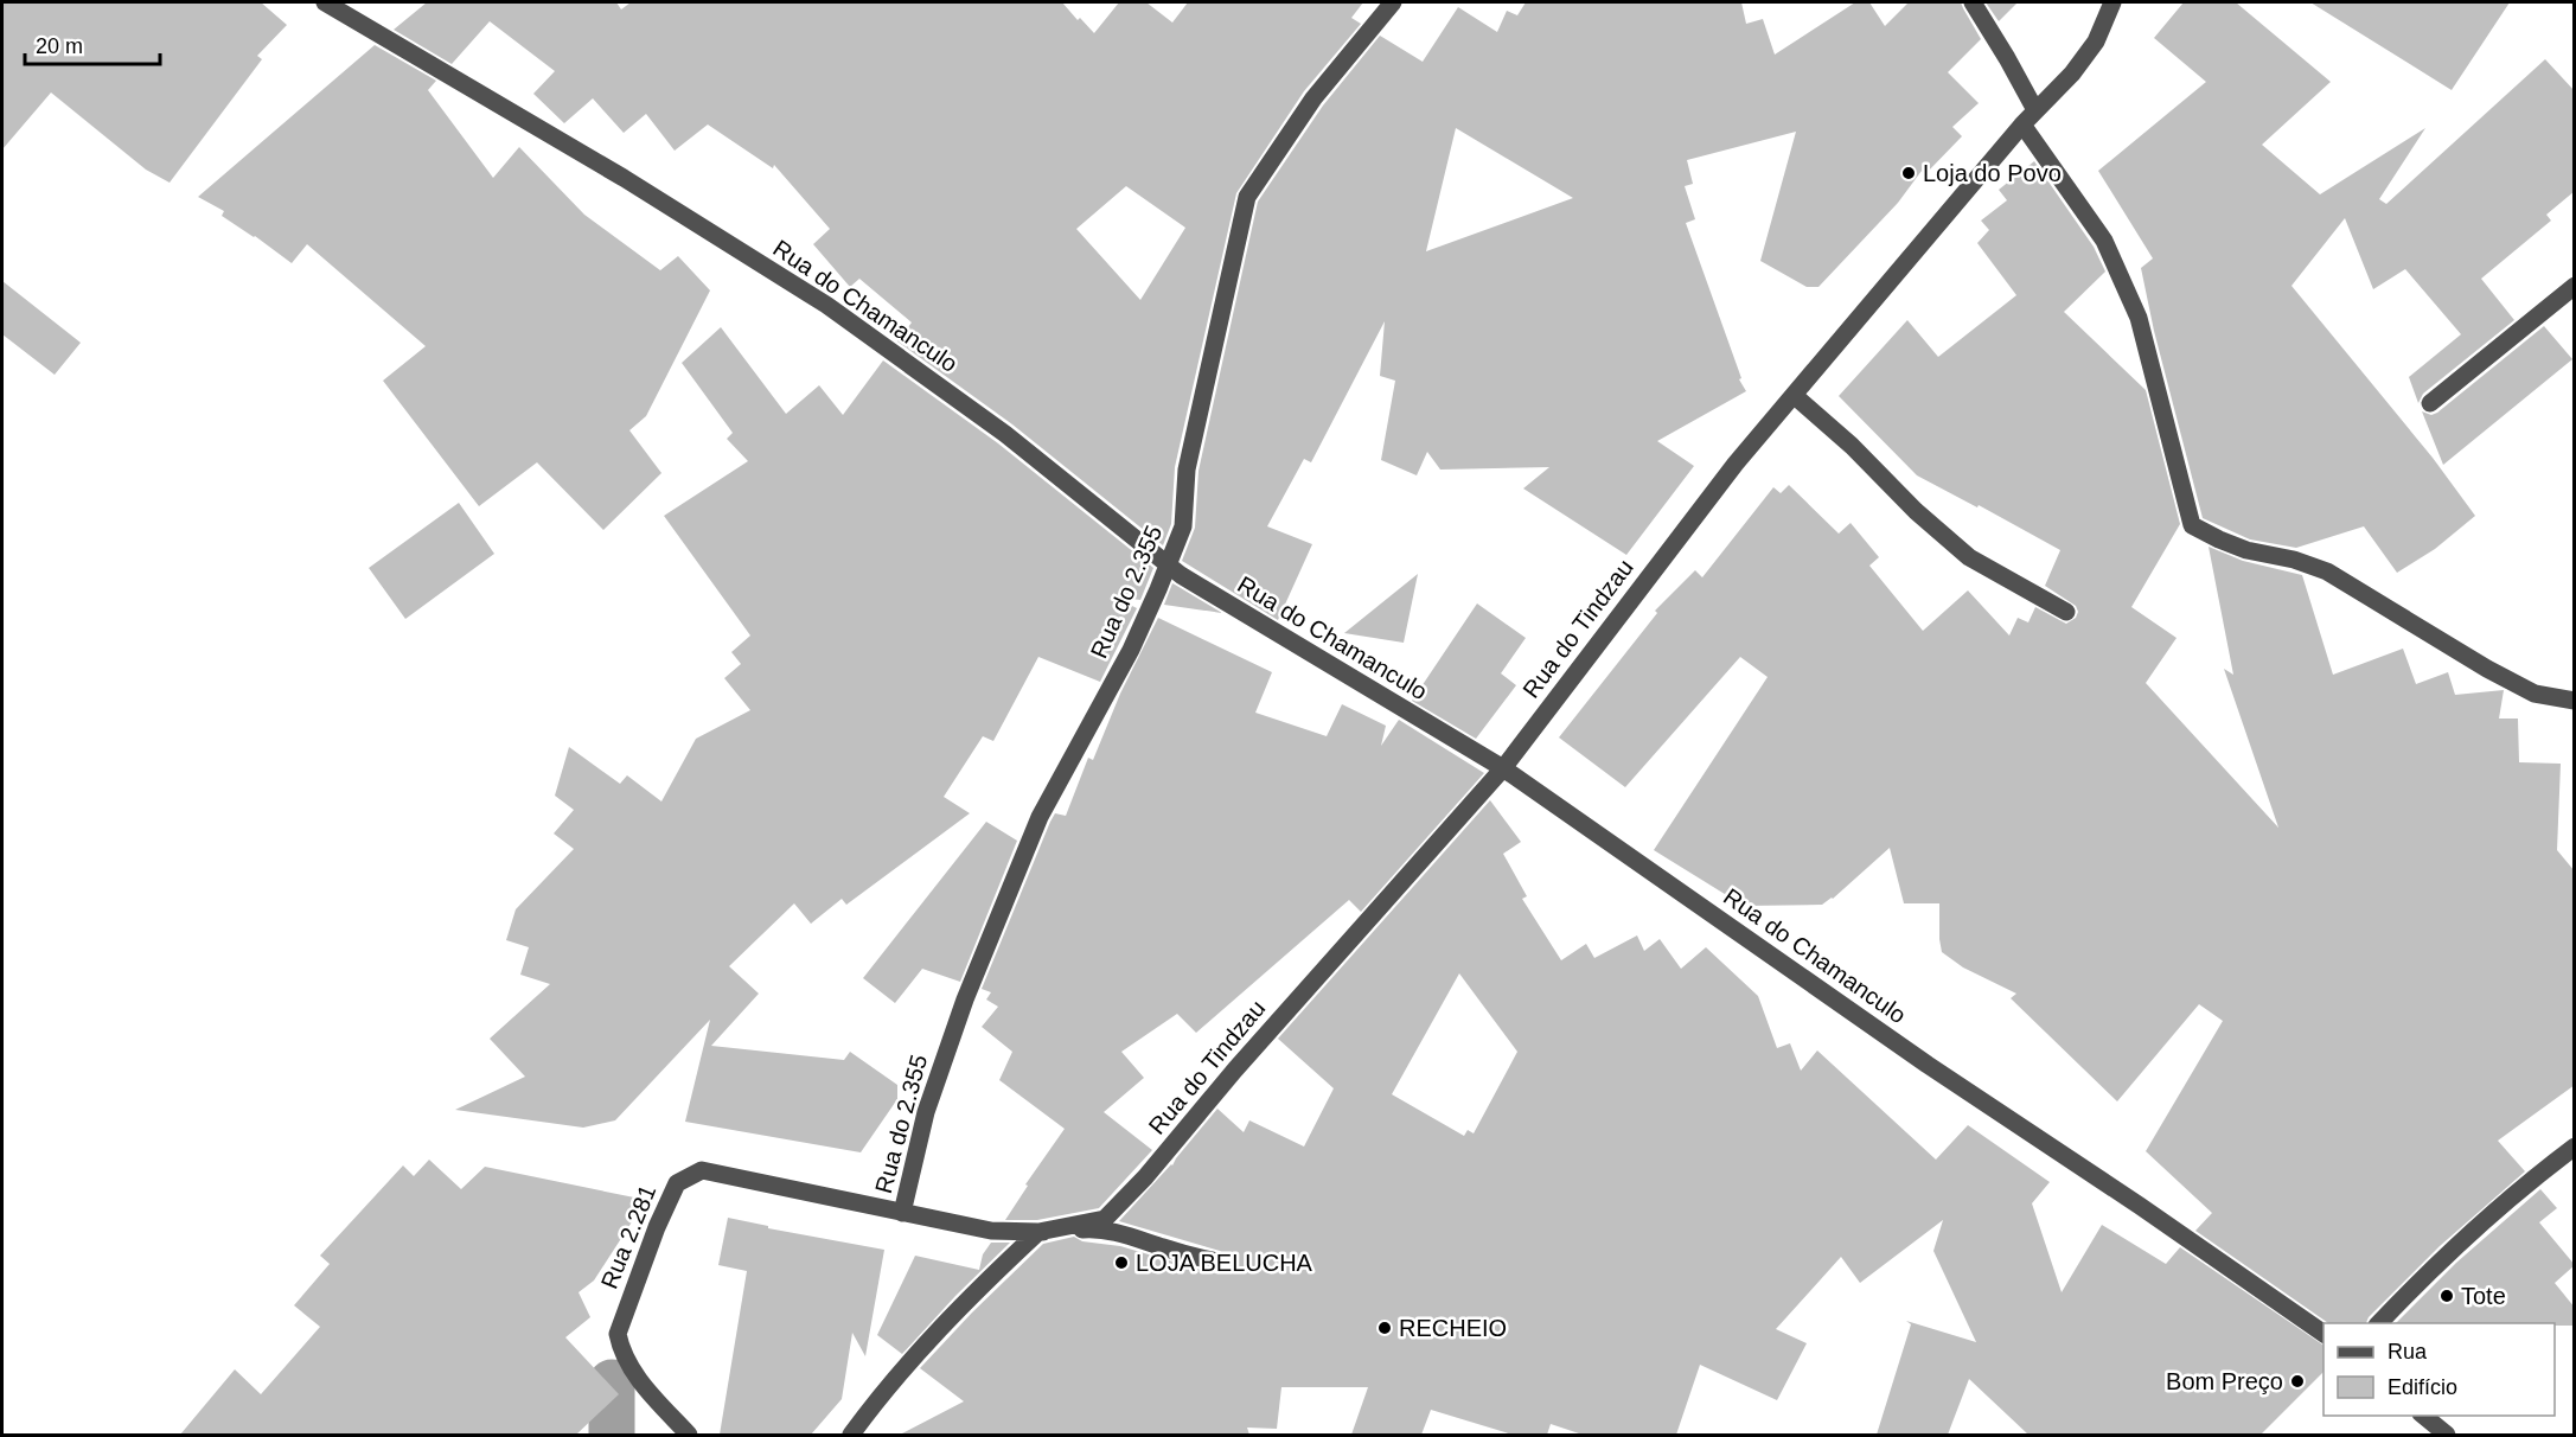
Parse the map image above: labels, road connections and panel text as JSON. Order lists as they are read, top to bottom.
{
  "streets": {
    "street": [
      "Rua do Chamanculo",
      "Rua do 2.355",
      "Rua do Tindzau",
      "Rua 2.281"
    ]
  },
  "crossings": [
    ["Rua do Chamanculo", "Rua do 2.355"],
    ["Rua do Chamanculo", "Rua do Tindzau"],
    ["Rua do 2.355", "Rua 2.281"],
    ["Rua do Tindzau", "Rua 2.281"]
  ],
  "places": [
    "Loja do Povo",
    "LOJA BELUCHA",
    "Tote",
    "RECHEIO",
    "Bom Preço"
  ],
  "legend": ["Rua", "Edifício"],
  "scale_bar": "20 m"
}
